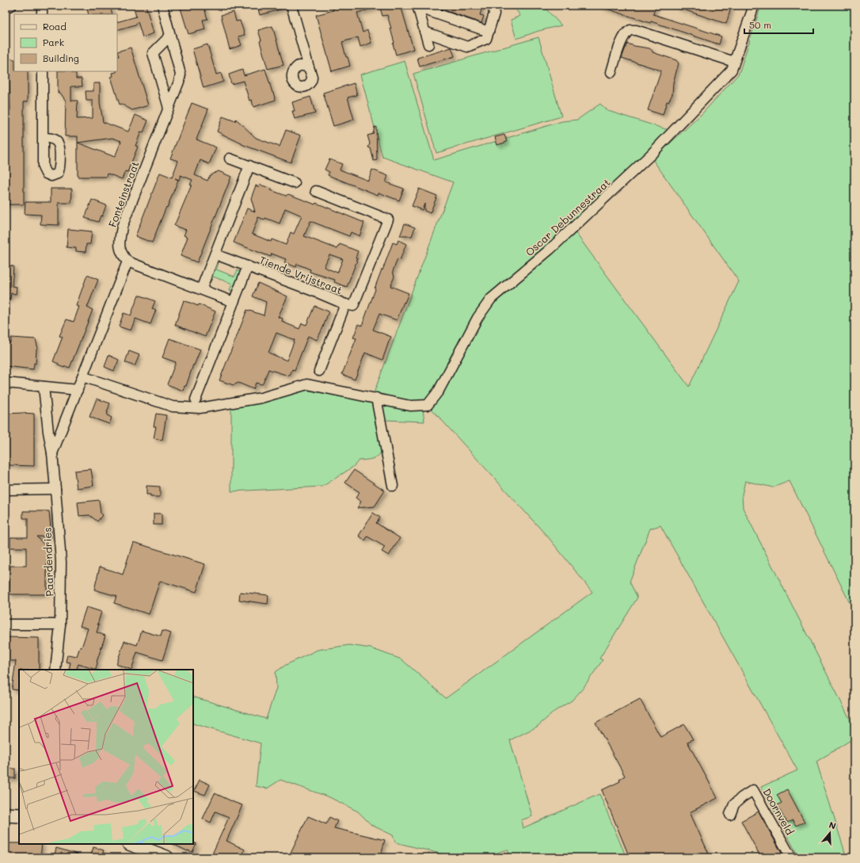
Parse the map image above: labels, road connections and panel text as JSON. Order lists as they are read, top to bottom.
{
  "streets": {
    "street": [
      "Fonteinstraat",
      "Oscar Debunnestraat",
      "Tiende Vrijstraat",
      "Paardendries",
      "Doornveld"
    ]
  },
  "crossings": [
    ["Oscar Debunnestraat", "Paardendries"]
  ],
  "legend": ["Road", "Park", "Building"],
  "scale_bar": "50 m",
  "north": "top"
}
